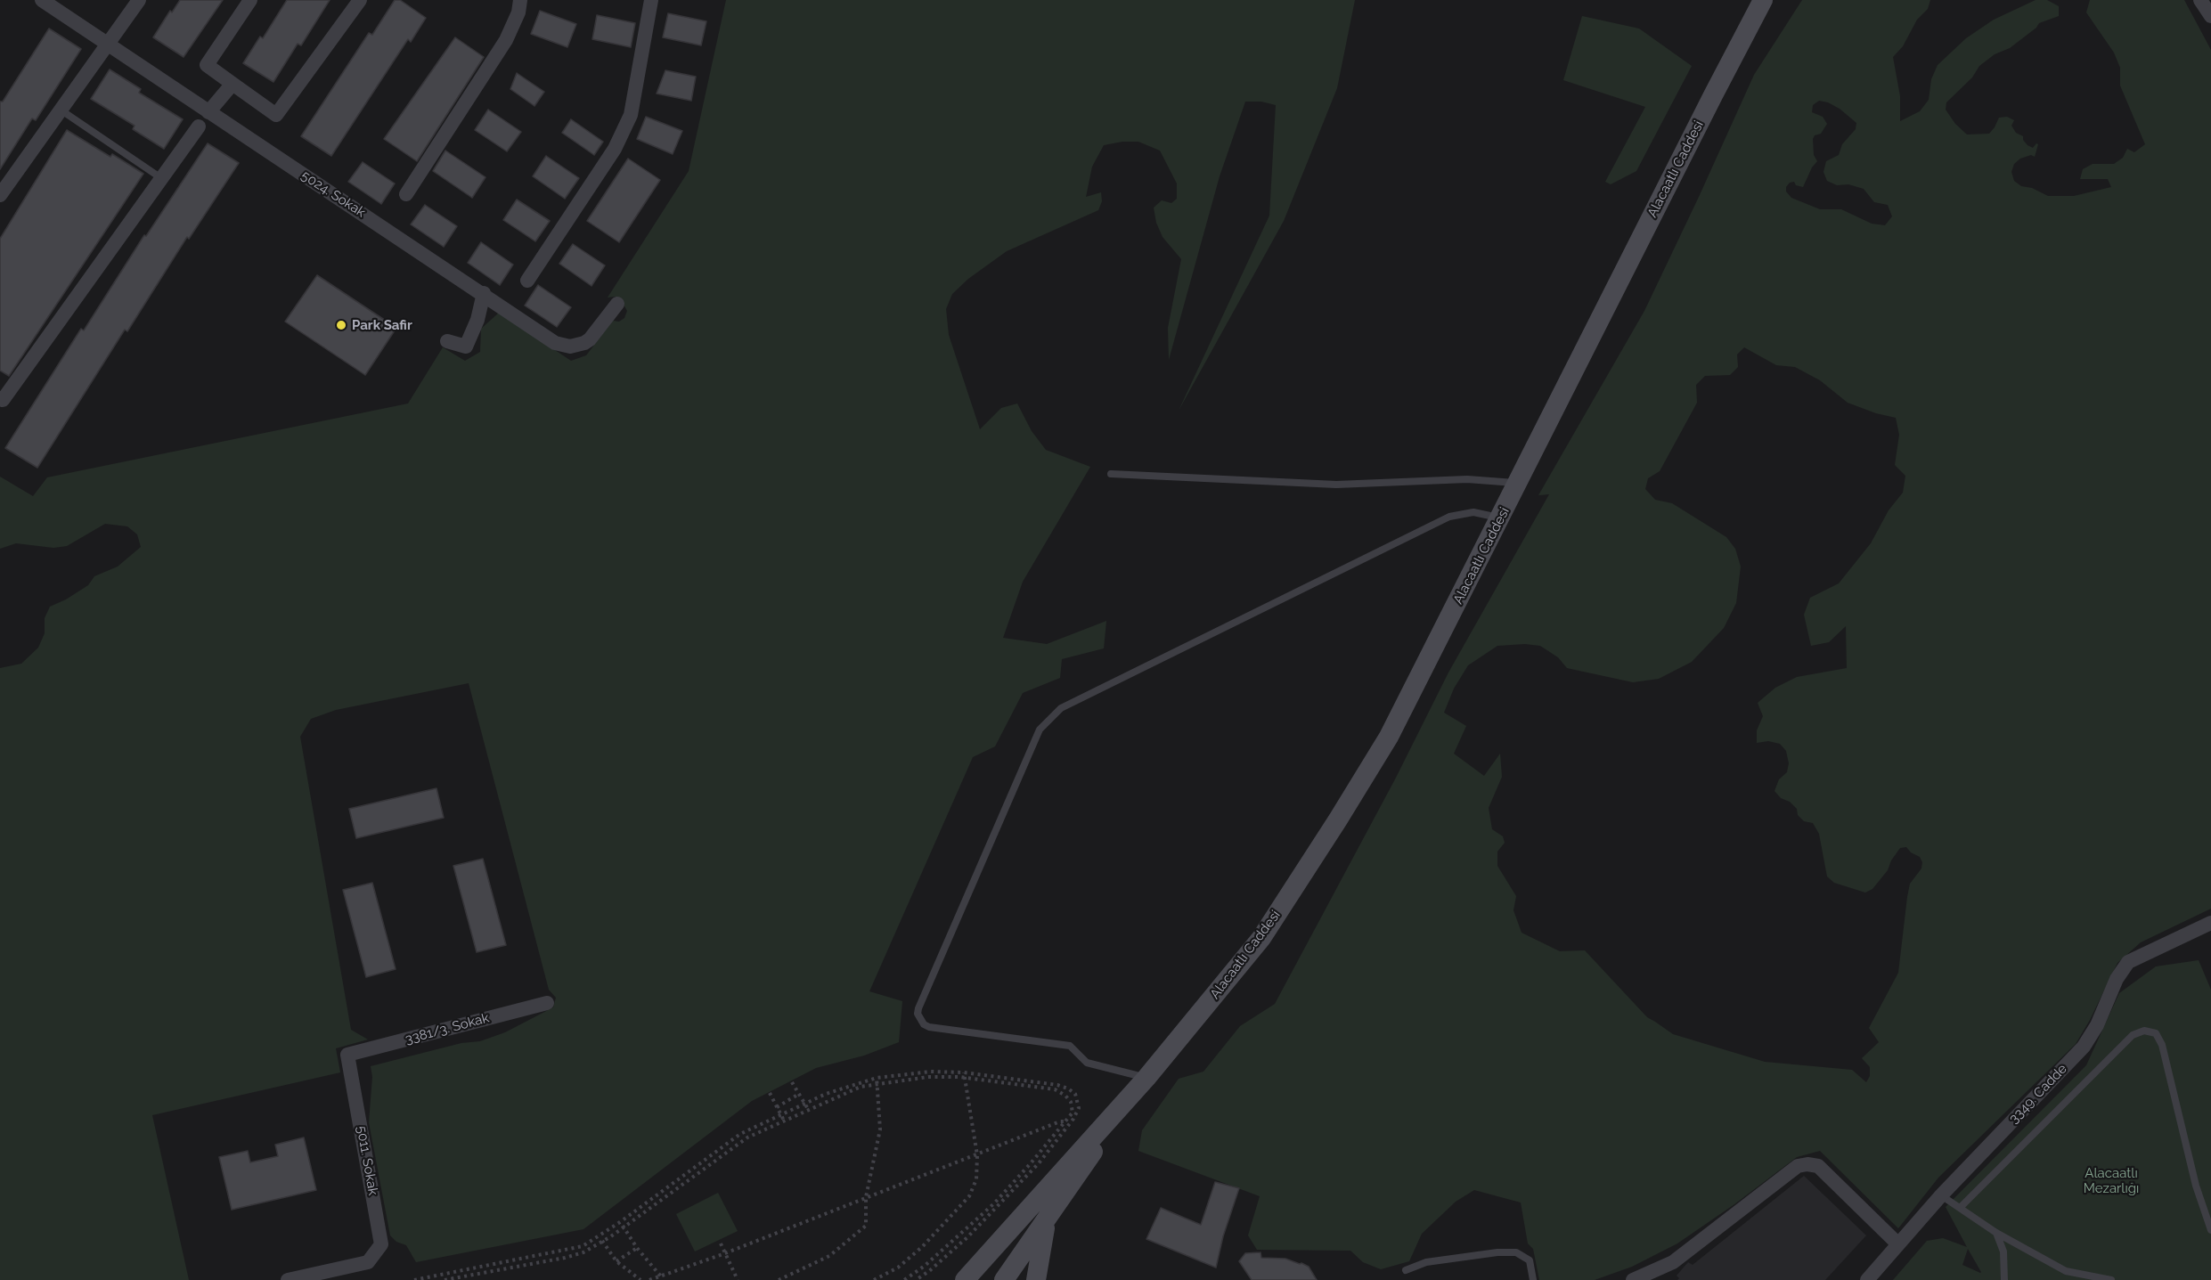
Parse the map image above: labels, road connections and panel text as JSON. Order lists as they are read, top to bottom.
{
  "streets": {
    "main road": ["Alacaatlı Caddesi"],
    "street": [
      "5024. Sokak",
      "3381/3. Sokak",
      "3349. Cadde",
      "5011. Sokak"
    ]
  },
  "crossings": [
    ["3381/3. Sokak", "5011. Sokak"]
  ],
  "parks": ["Alacaatlı Mezarlığı"],
  "places": ["Park Safir"]
}
